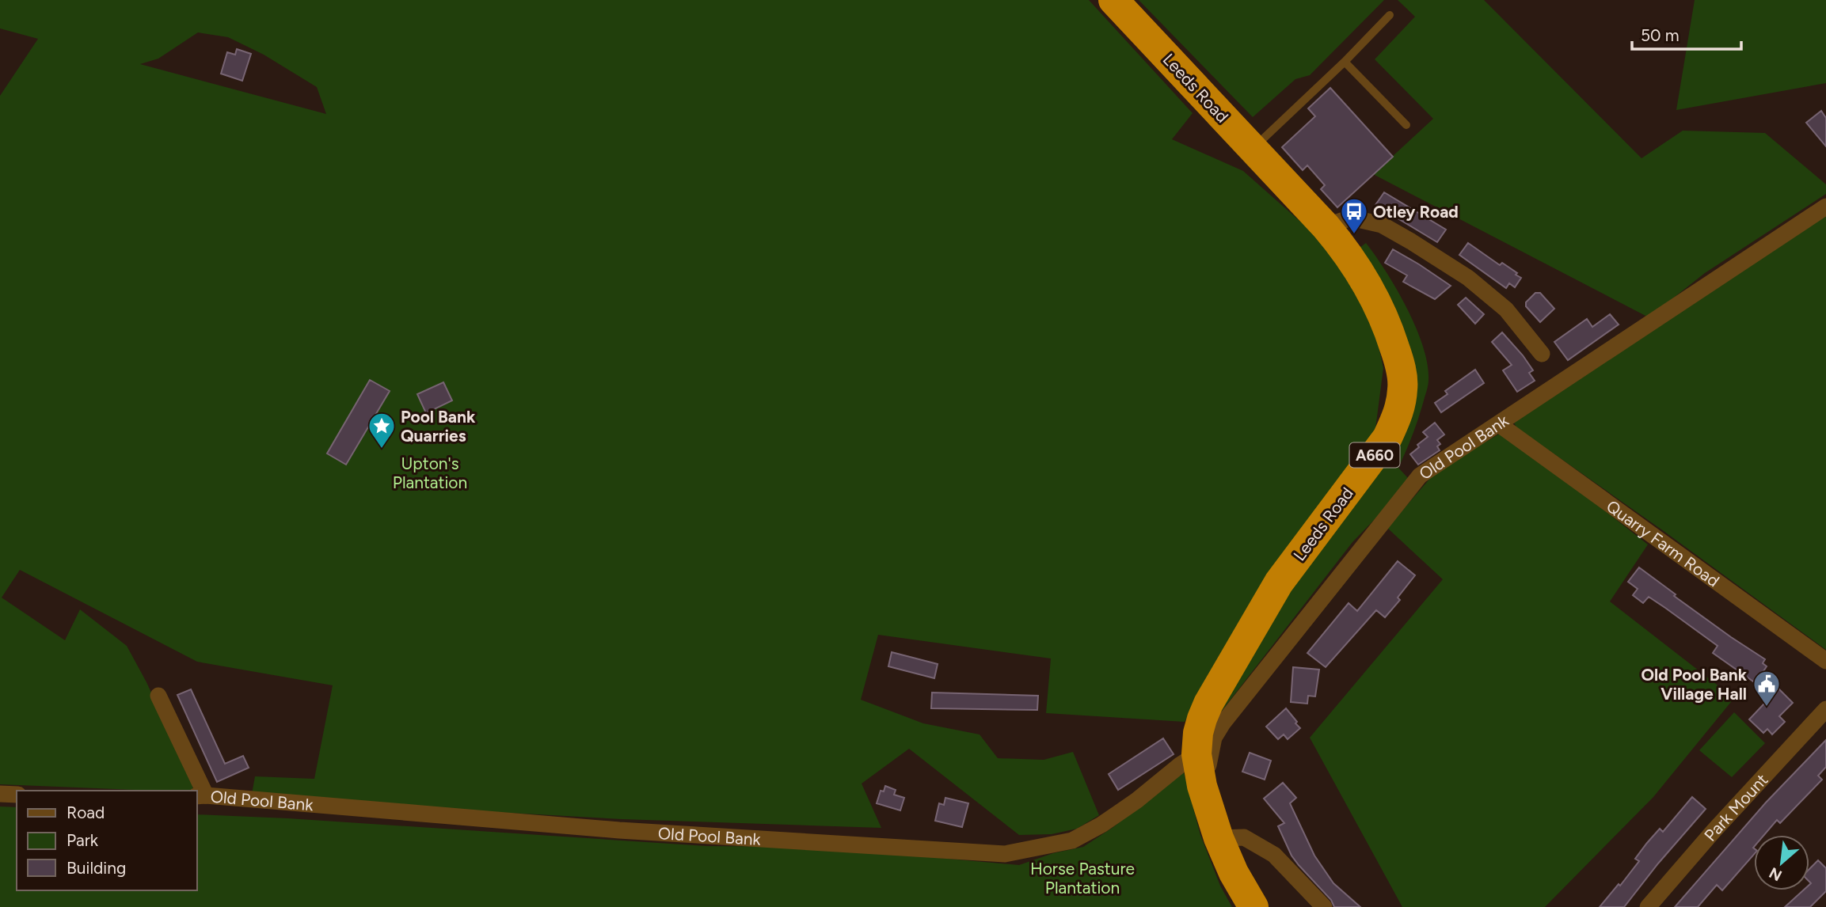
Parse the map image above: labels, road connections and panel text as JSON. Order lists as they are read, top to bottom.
{
  "streets": {
    "highway": ["Leeds Road", "A660"],
    "street": ["Old Pool Bank", "Quarry Farm Road", "Park Mount"]
  },
  "crossings": [
    ["Leeds Road", "Old Pool Bank"],
    ["Old Pool Bank", "Quarry Farm Road"]
  ],
  "parks": ["Upton's Plantation", "Horse Pasture Plantation"],
  "places": {
    "bus stop": ["Otley Road"],
    "place": ["Pool Bank Quarries"],
    "public building": ["Old Pool Bank Village Hall"]
  },
  "legend": ["Road", "Park", "Building"],
  "scale_bar": "50 m",
  "north": "bottom left"
}
